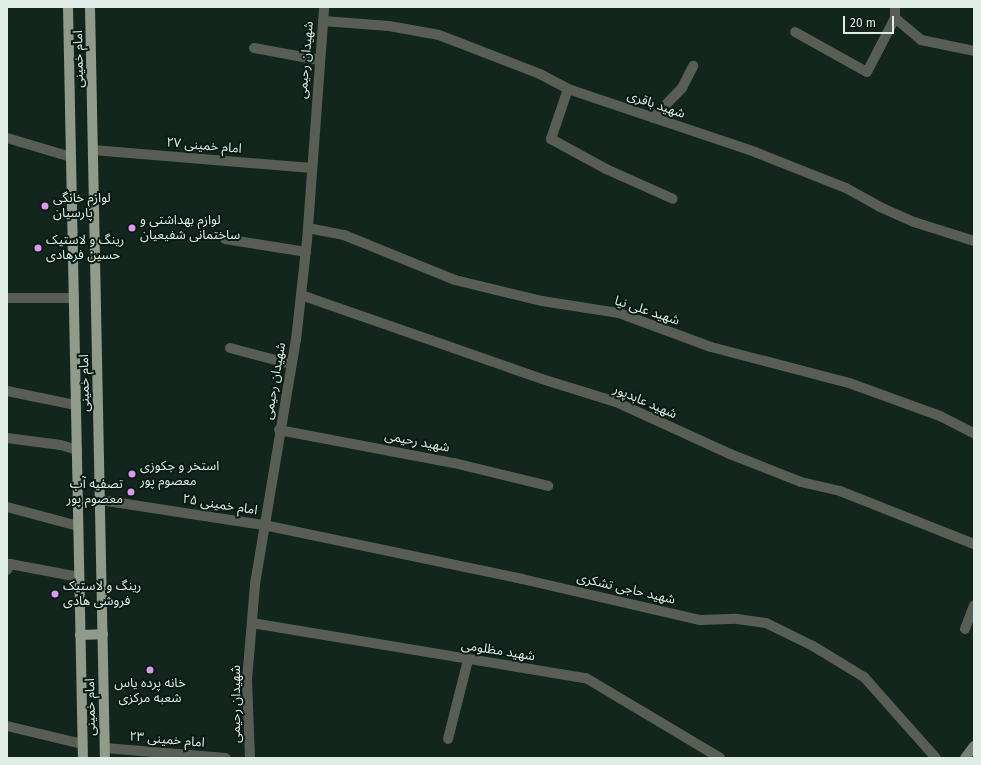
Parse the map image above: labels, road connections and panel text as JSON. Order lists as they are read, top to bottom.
{
  "streets": {
    "main road": ["امام خمینی"],
    "street": [
      "شهیدان رحیمی",
      "شهید باقری",
      "امام خمینی ۲۷",
      "شهید علی نیا",
      "شهید عابدپور",
      "شهید رحیمی",
      "امام خمینی ۲۵",
      "شهید حاجی تشکری",
      "شهید مظلومی",
      "امام خمینی ۲۳"
    ]
  },
  "crossings": [
    ["امام خمینی", "امام خمینی ۲۷"],
    ["امام خمینی", "امام خمینی ۲۵"],
    ["امام خمینی", "امام خمینی ۲۳"],
    ["شهیدان رحیمی", "شهید باقری"],
    ["شهیدان رحیمی", "امام خمینی ۲۷"],
    ["شهیدان رحیمی", "شهید علی نیا"],
    ["شهیدان رحیمی", "شهید عابدپور"],
    ["شهیدان رحیمی", "شهید رحیمی"],
    ["شهیدان رحیمی", "امام خمینی ۲۵"],
    ["شهیدان رحیمی", "شهید حاجی تشکری"],
    ["شهیدان رحیمی", "شهید مظلومی"],
    ["امام خمینی ۲۵", "شهید حاجی تشکری"]
  ],
  "places": [
    "لوازم خانگی پارسیان",
    "لوازم بهداشتی و ساختمانی شفیعیان",
    "رینگ و لاستیک حسین فرهادی",
    "استخر و جکوزی معصوم پور",
    "تصفیه آب معصوم پور",
    "رینگ و لاستیک فروشی هادی",
    "خانه پرده یاس شعبه مرکزی"
  ],
  "scale_bar": "20 m"
}
